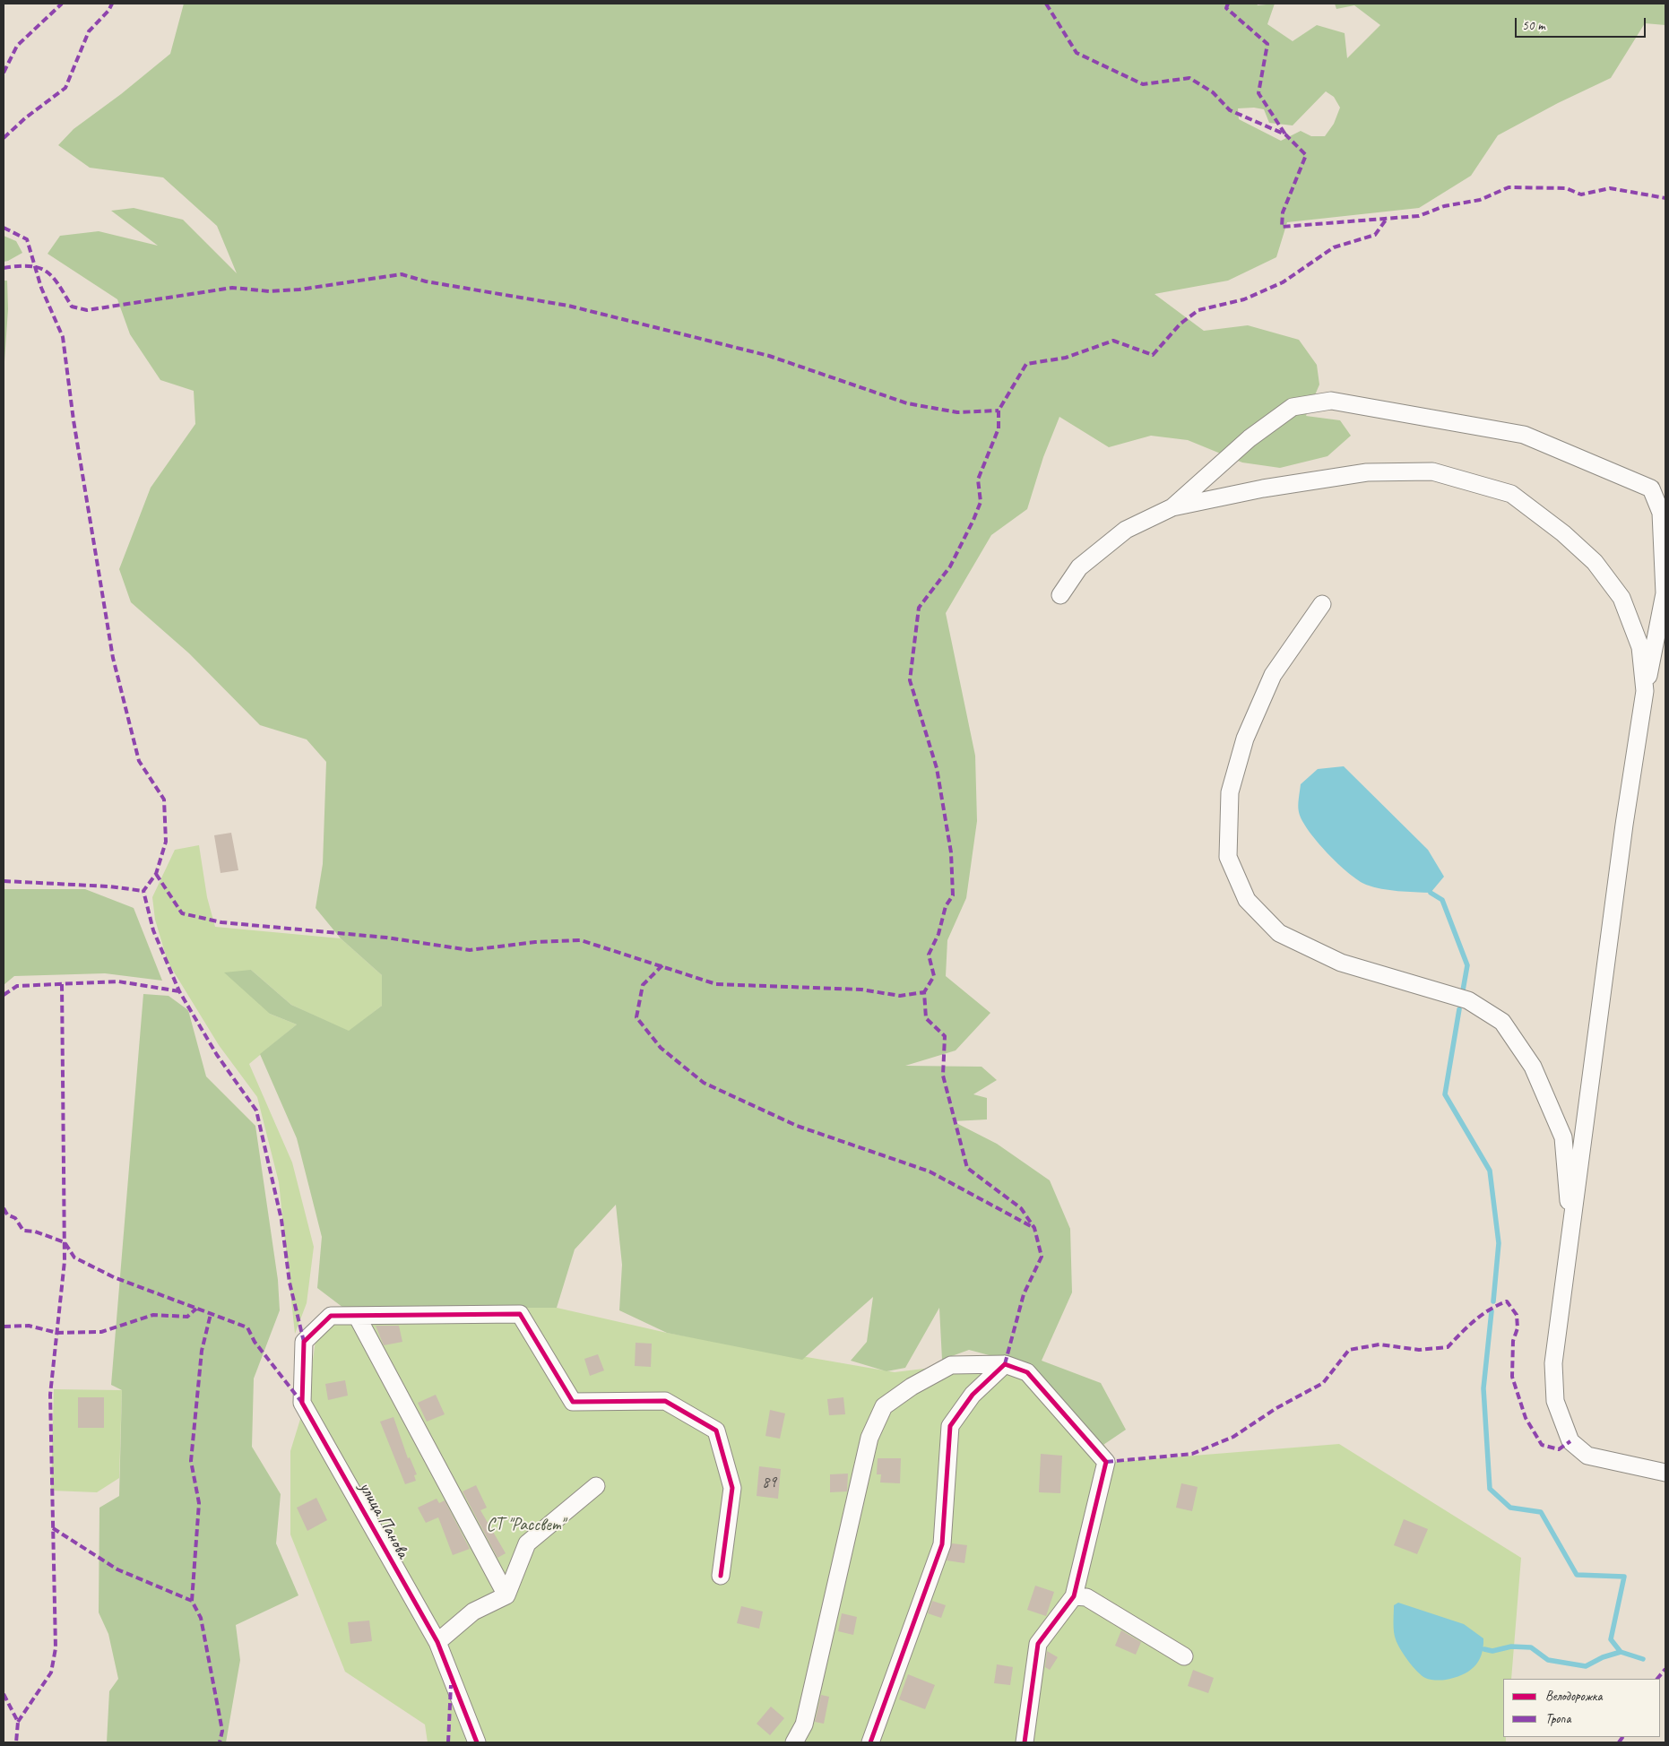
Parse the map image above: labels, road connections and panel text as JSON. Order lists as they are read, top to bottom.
{
  "streets": {
    "street": ["улица Панова"]
  },
  "parks": ["СТ \"Рассвет\""],
  "house_numbers": ["89"],
  "legend": ["Велодорожка", "Тропа"],
  "scale_bar": "50 m"
}
